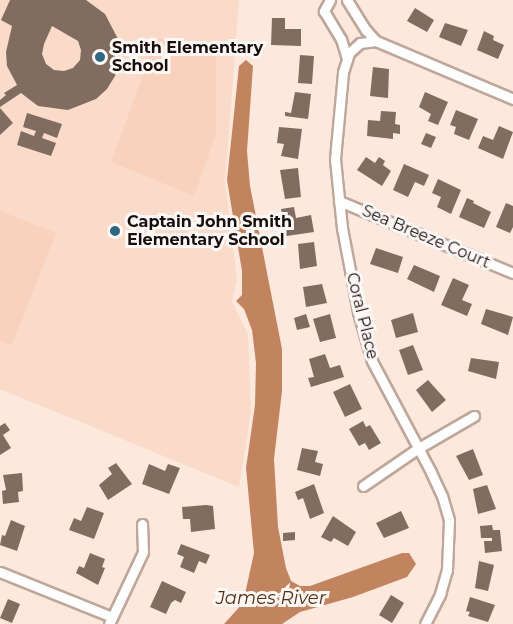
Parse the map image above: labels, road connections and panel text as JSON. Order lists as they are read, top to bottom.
{
  "streets": {
    "street": ["Sea Breeze Court", "Coral Place"]
  },
  "crossings": [
    ["Sea Breeze Court", "Coral Place"]
  ],
  "water": ["James River"],
  "places": ["Smith Elementary School", "Captain John Smith Elementary School"]
}
